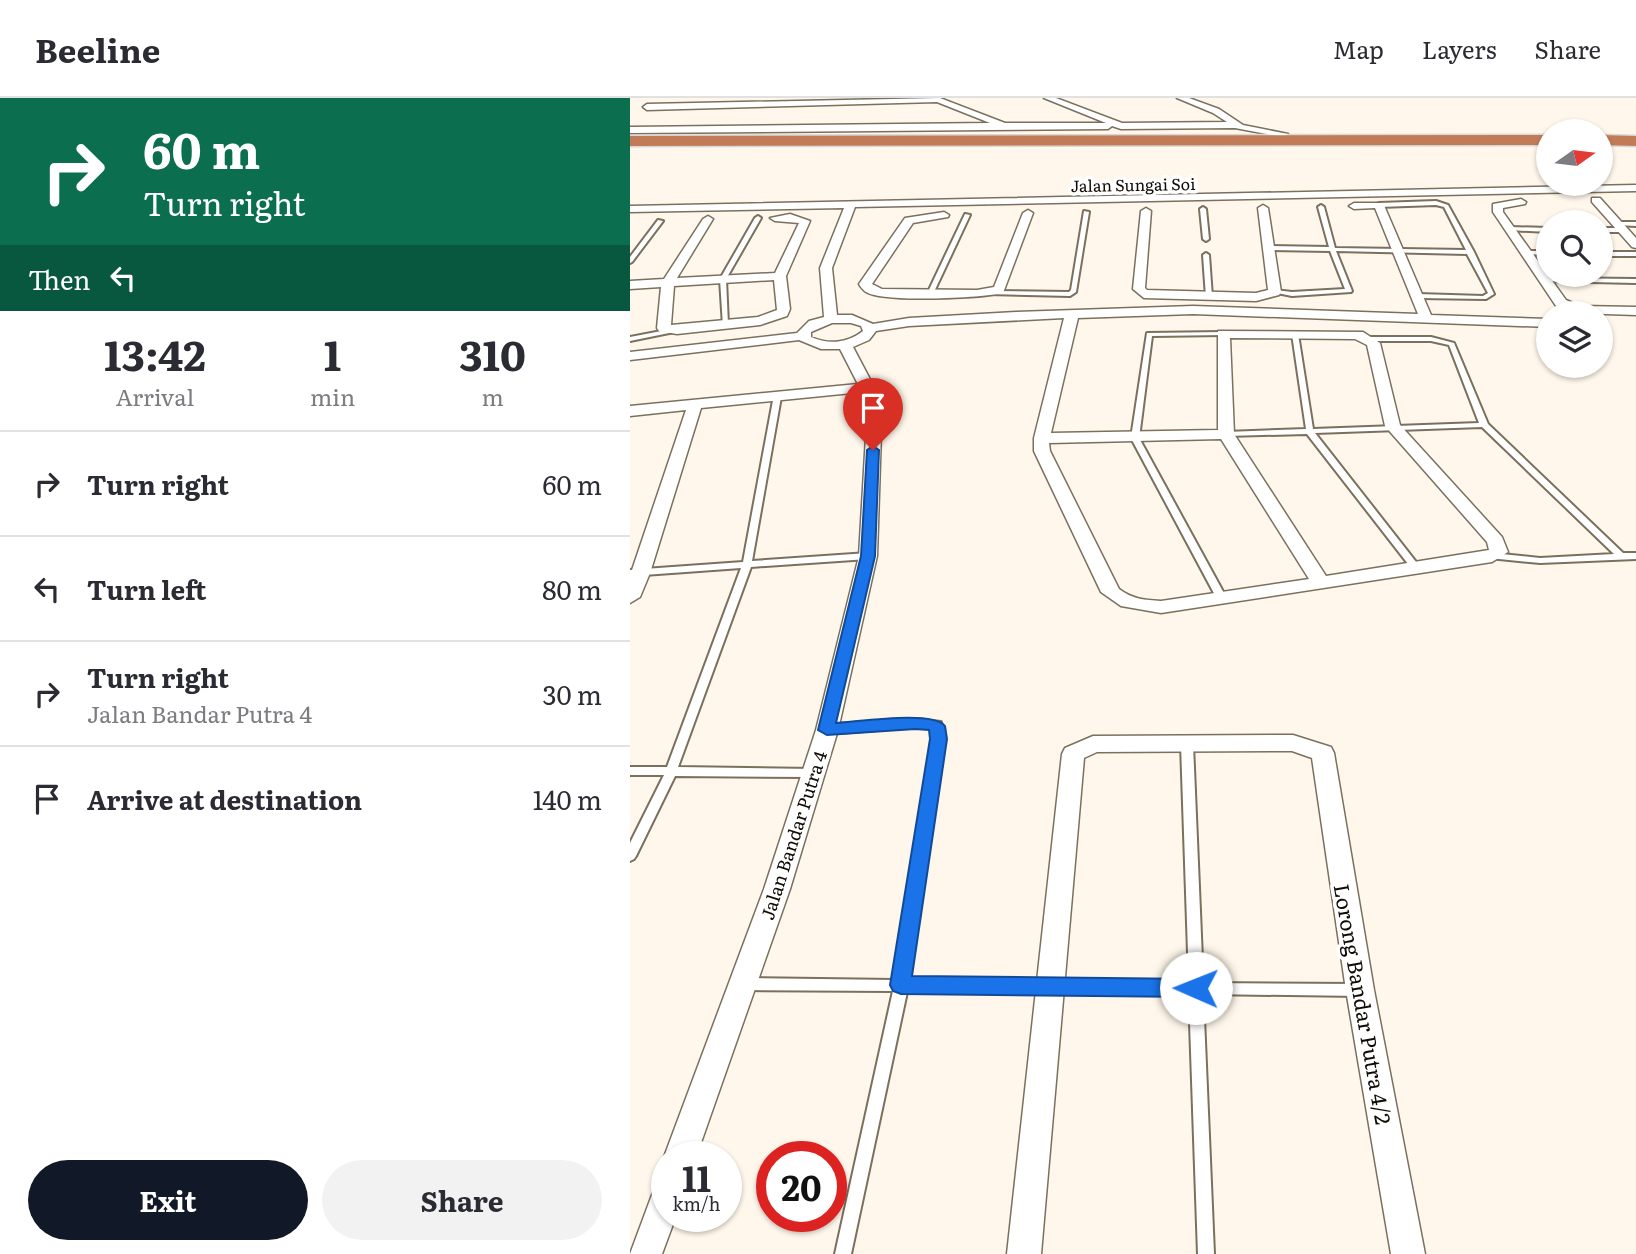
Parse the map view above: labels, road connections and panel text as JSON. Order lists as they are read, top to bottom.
{
  "streets": {
    "street": ["Jalan Sungai Soi", "Jalan Bandar Putra 4", "Lorong Bandar Putra 4/2"]
  },
  "north": "right",
  "page": {
    "header": "Beeline",
    "nav": ["Map", "Layers", "Share"],
    "turn": ["60 m", "Turn right"],
    "then": "Then",
    "eta": [
      "13:42",
      "Arrival",
      "1",
      "min",
      "310",
      "m"
    ],
    "list": [
      {
        "name": "Turn right",
        "value": "60 m"
      },
      {
        "name": "Turn left",
        "value": "80 m"
      },
      {
        "name": "Turn right",
        "note": "Jalan Bandar Putra 4",
        "value": "30 m"
      },
      {
        "name": "Arrive at destination",
        "value": "140 m"
      }
    ],
    "speed": "11 km/h",
    "limit": "20",
    "buttons": ["Exit", "Share"]
  }
}
